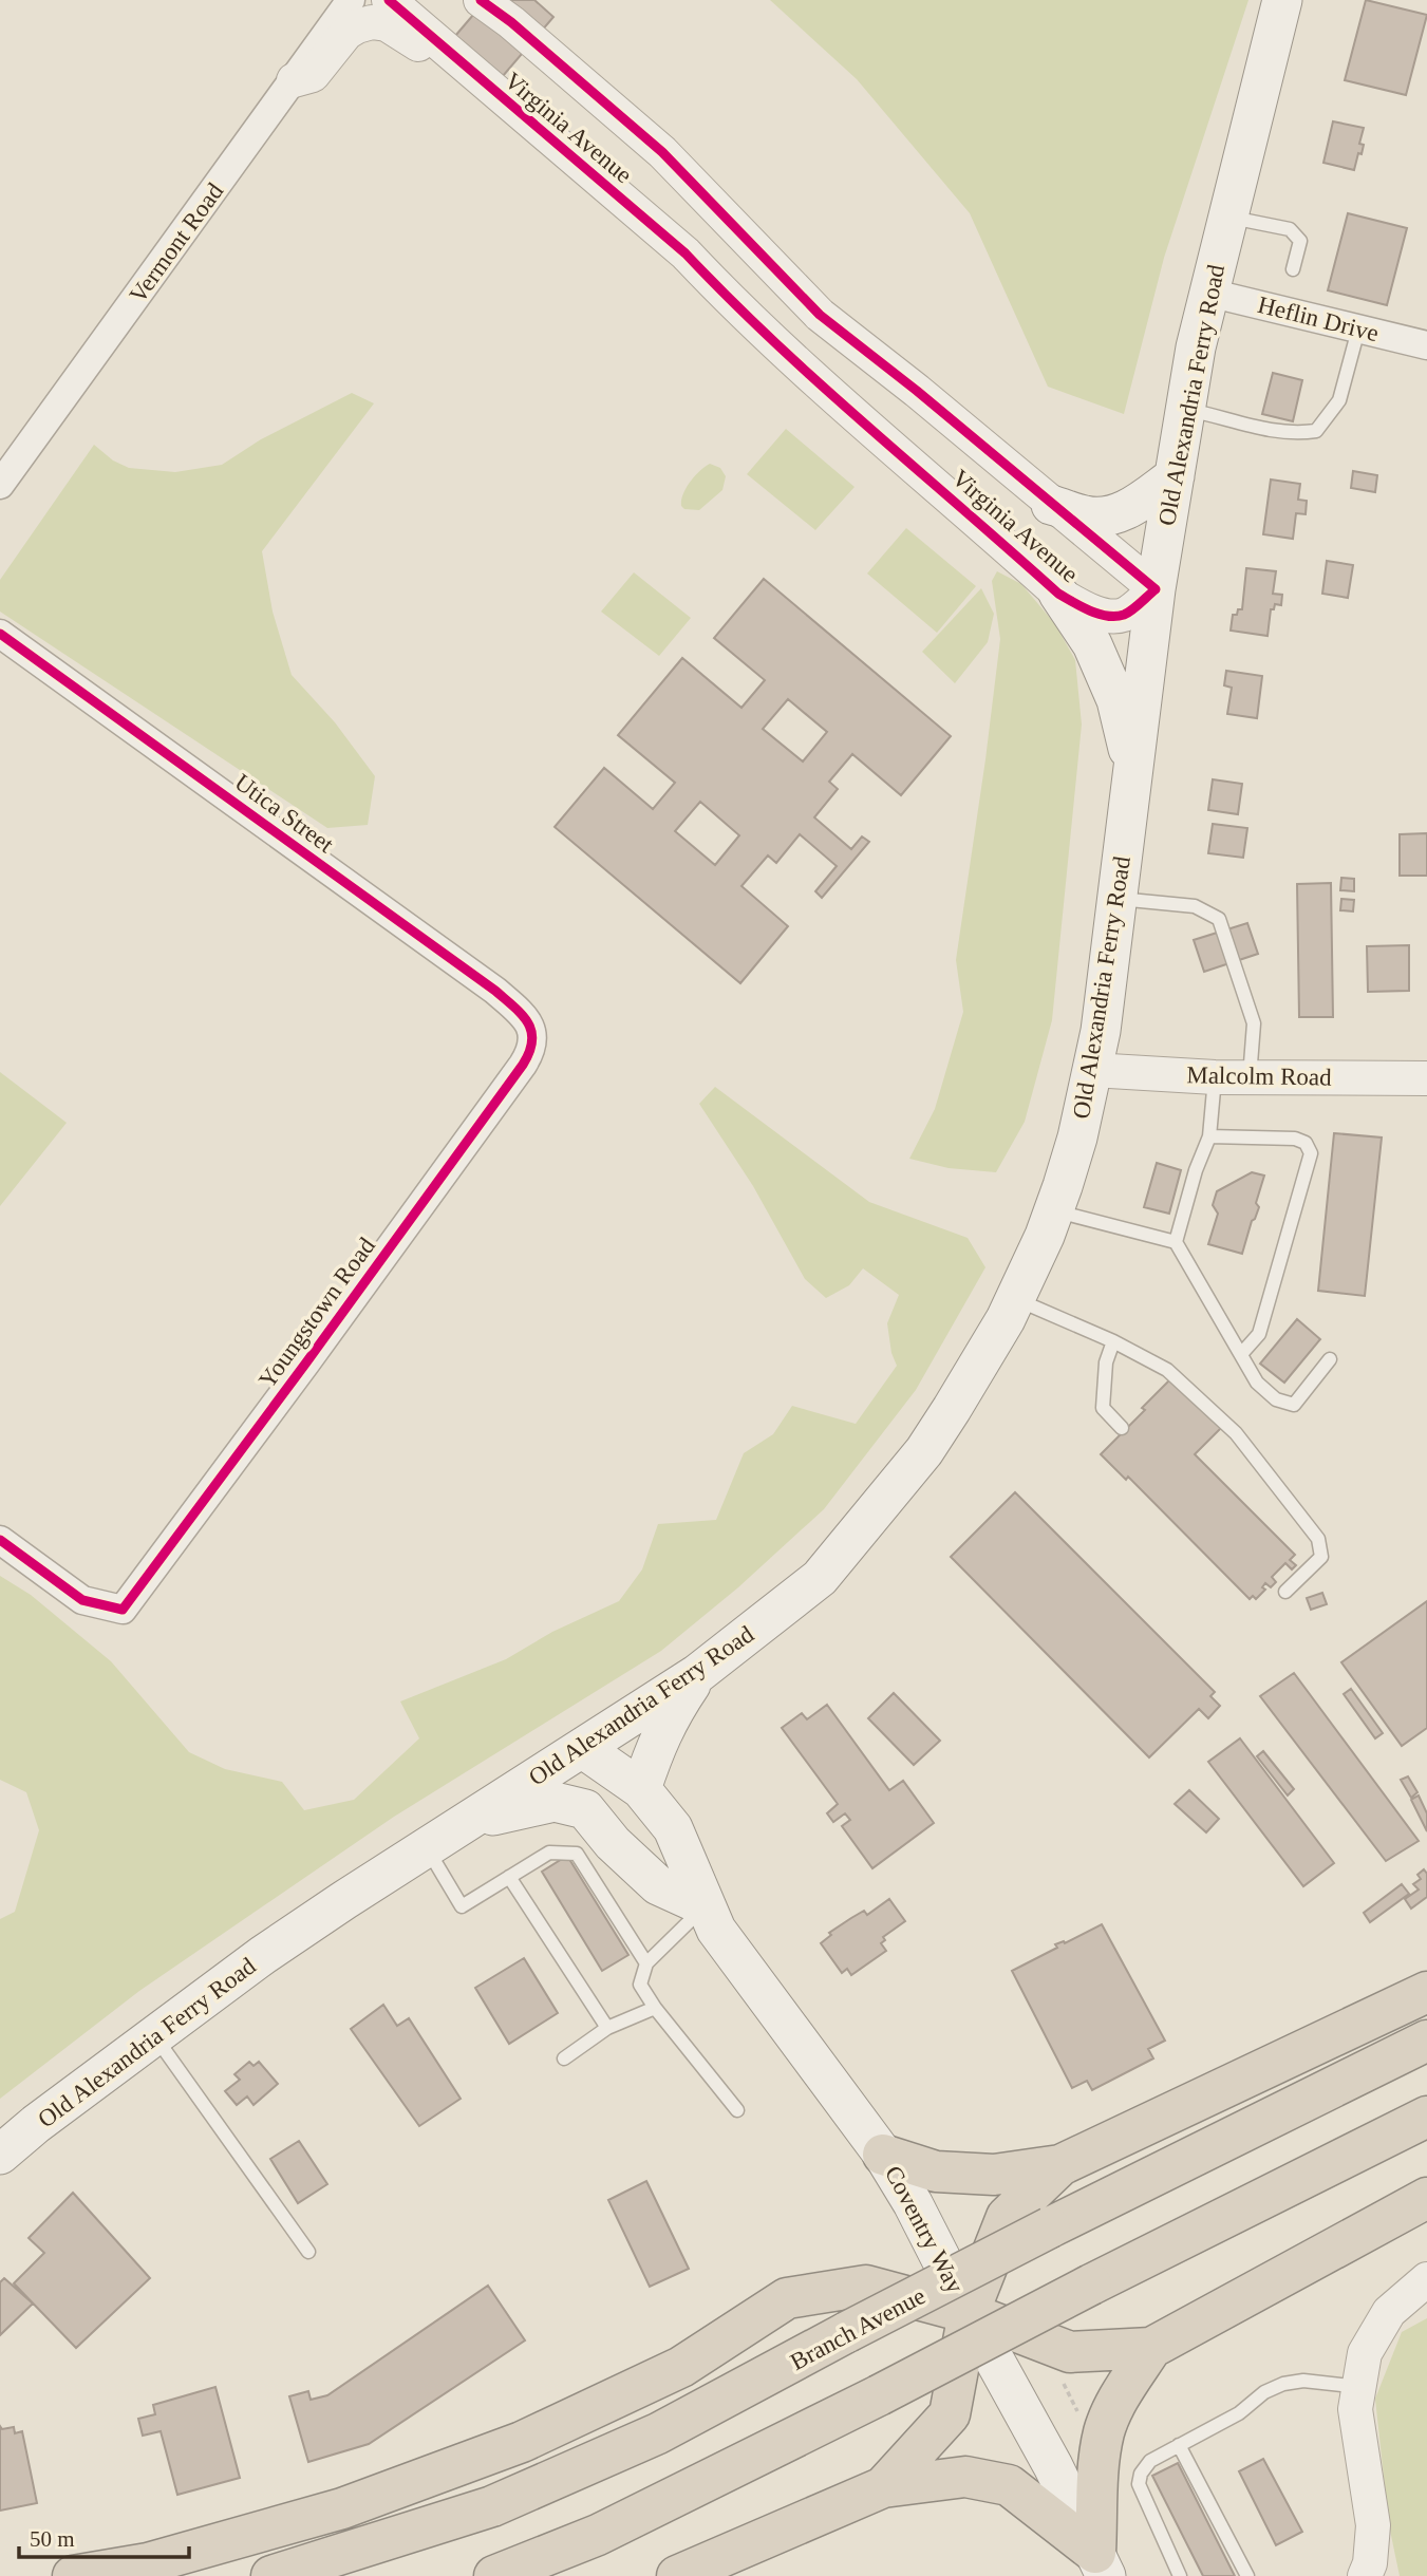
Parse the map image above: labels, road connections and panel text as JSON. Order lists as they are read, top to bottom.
{
  "streets": {
    "highway": ["Branch Avenue"],
    "main road": ["Old Alexandria Ferry Road", "Coventry Way"],
    "street": [
      "Virginia Avenue",
      "Vermont Road",
      "Heflin Drive",
      "Utica Street",
      "Malcolm Road",
      "Youngstown Road"
    ]
  },
  "crossings": [
    ["Virginia Avenue", "Old Alexandria Ferry Road"],
    ["Heflin Drive", "Old Alexandria Ferry Road"],
    ["Old Alexandria Ferry Road", "Malcolm Road"],
    ["Old Alexandria Ferry Road", "Coventry Way"],
    ["Utica Street", "Youngstown Road"]
  ],
  "scale_bar": "50 m"
}
